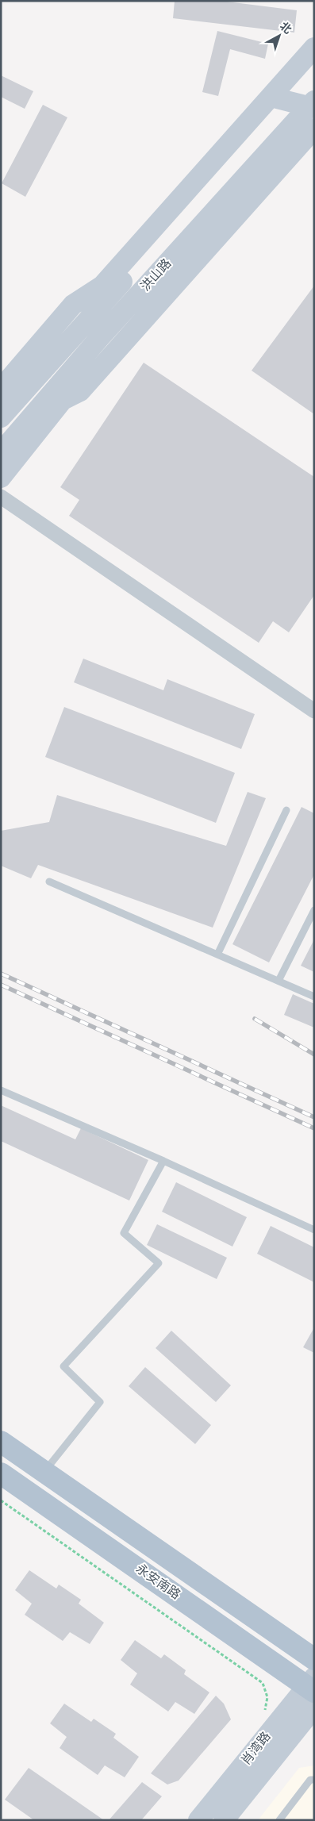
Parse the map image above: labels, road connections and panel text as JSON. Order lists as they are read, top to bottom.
{
  "streets": {
    "main road": ["永安南路"],
    "street": ["洪山路", "肖湾路"]
  },
  "crossings": [
    ["永安南路", "肖湾路"]
  ],
  "north": "top right"
}
